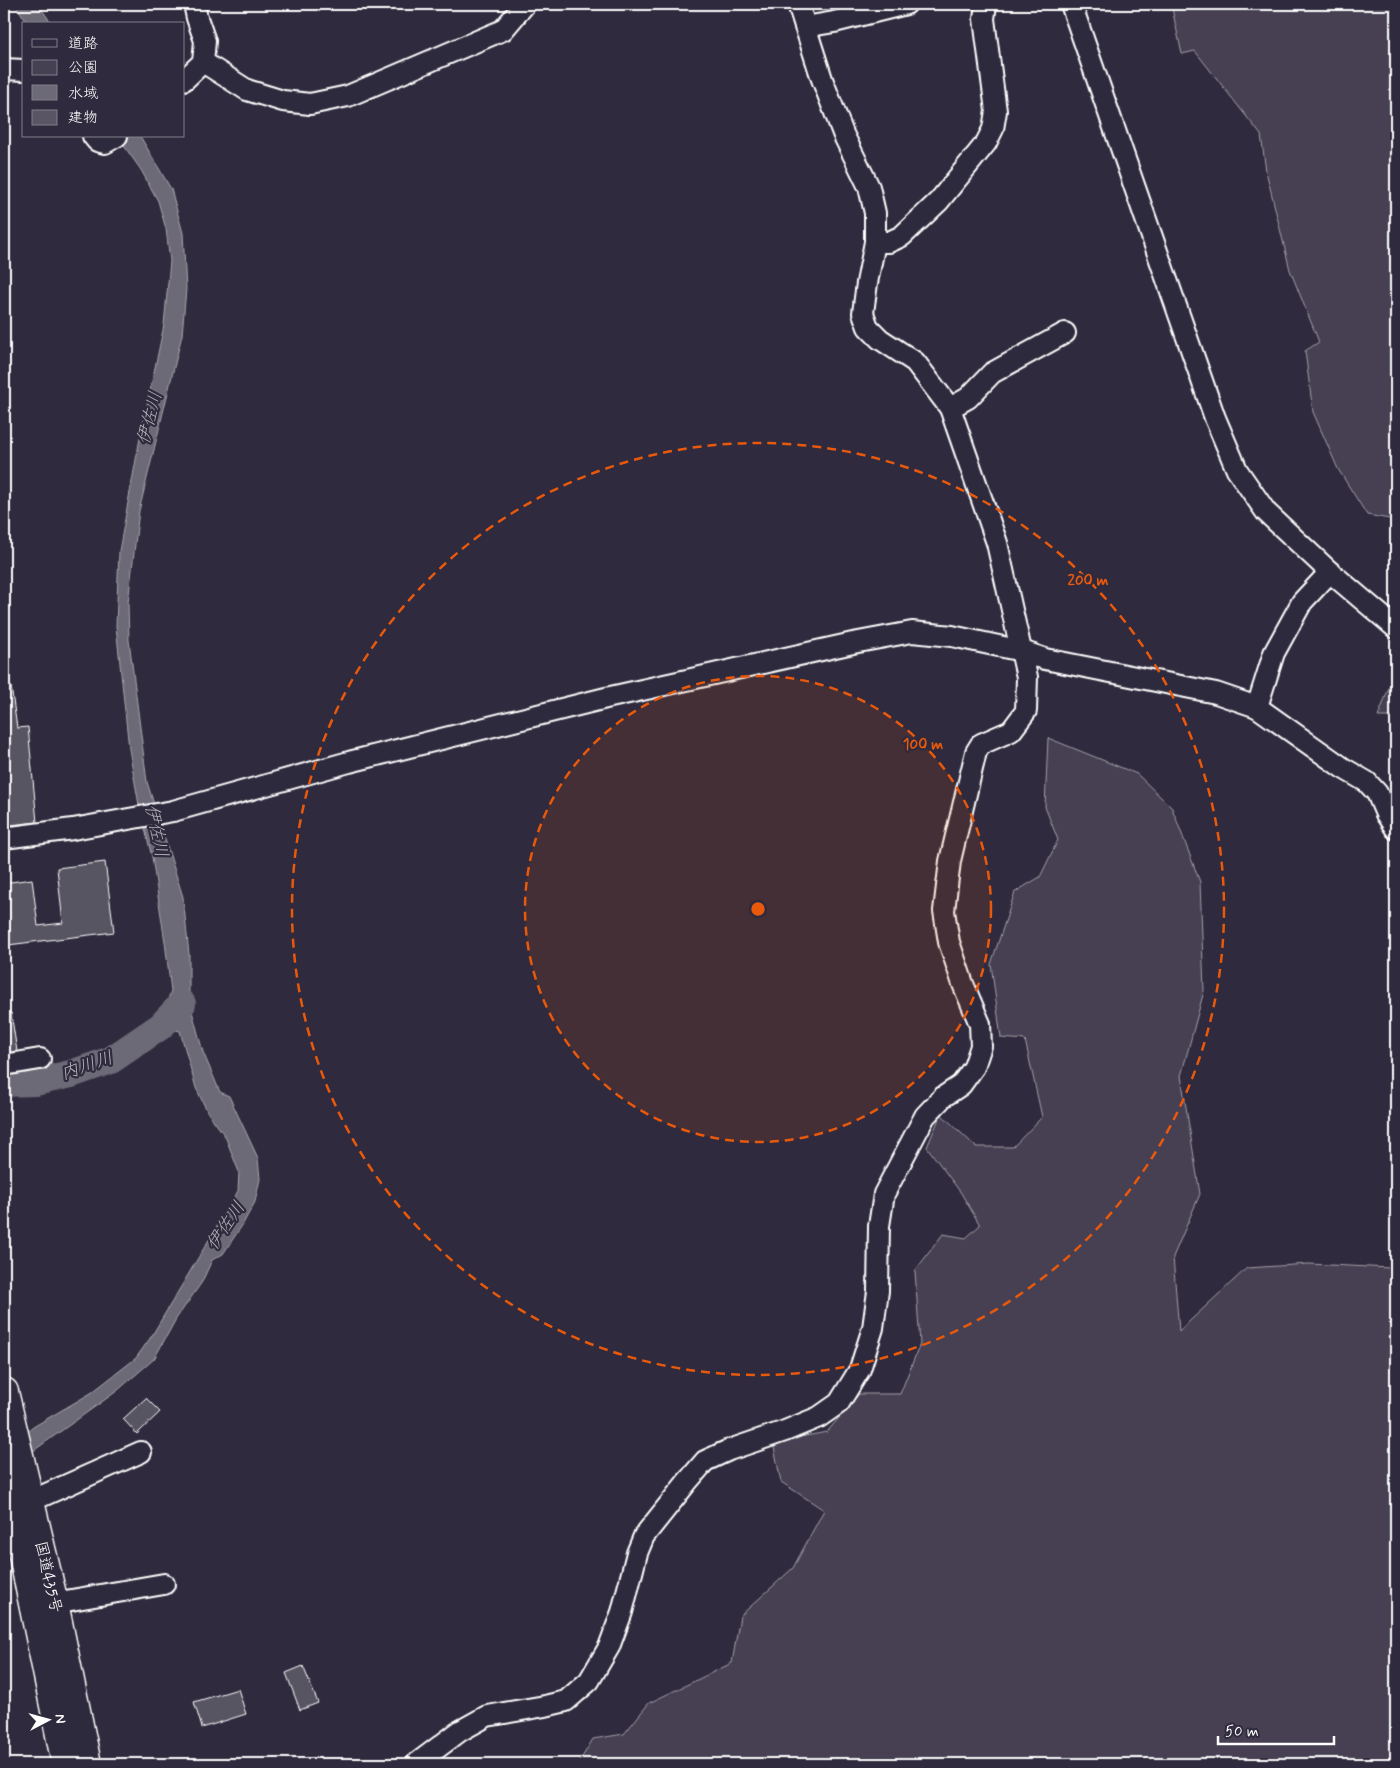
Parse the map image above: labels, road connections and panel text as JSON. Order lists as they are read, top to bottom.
{
  "streets": {
    "highway": ["国道435号"]
  },
  "water": ["伊佐川", "内川川"],
  "legend": [
    "道路",
    "公園",
    "水域",
    "建物"
  ],
  "scale_bar": "50 m",
  "north": "right",
  "rings": ["200 m", "100 m"]
}
